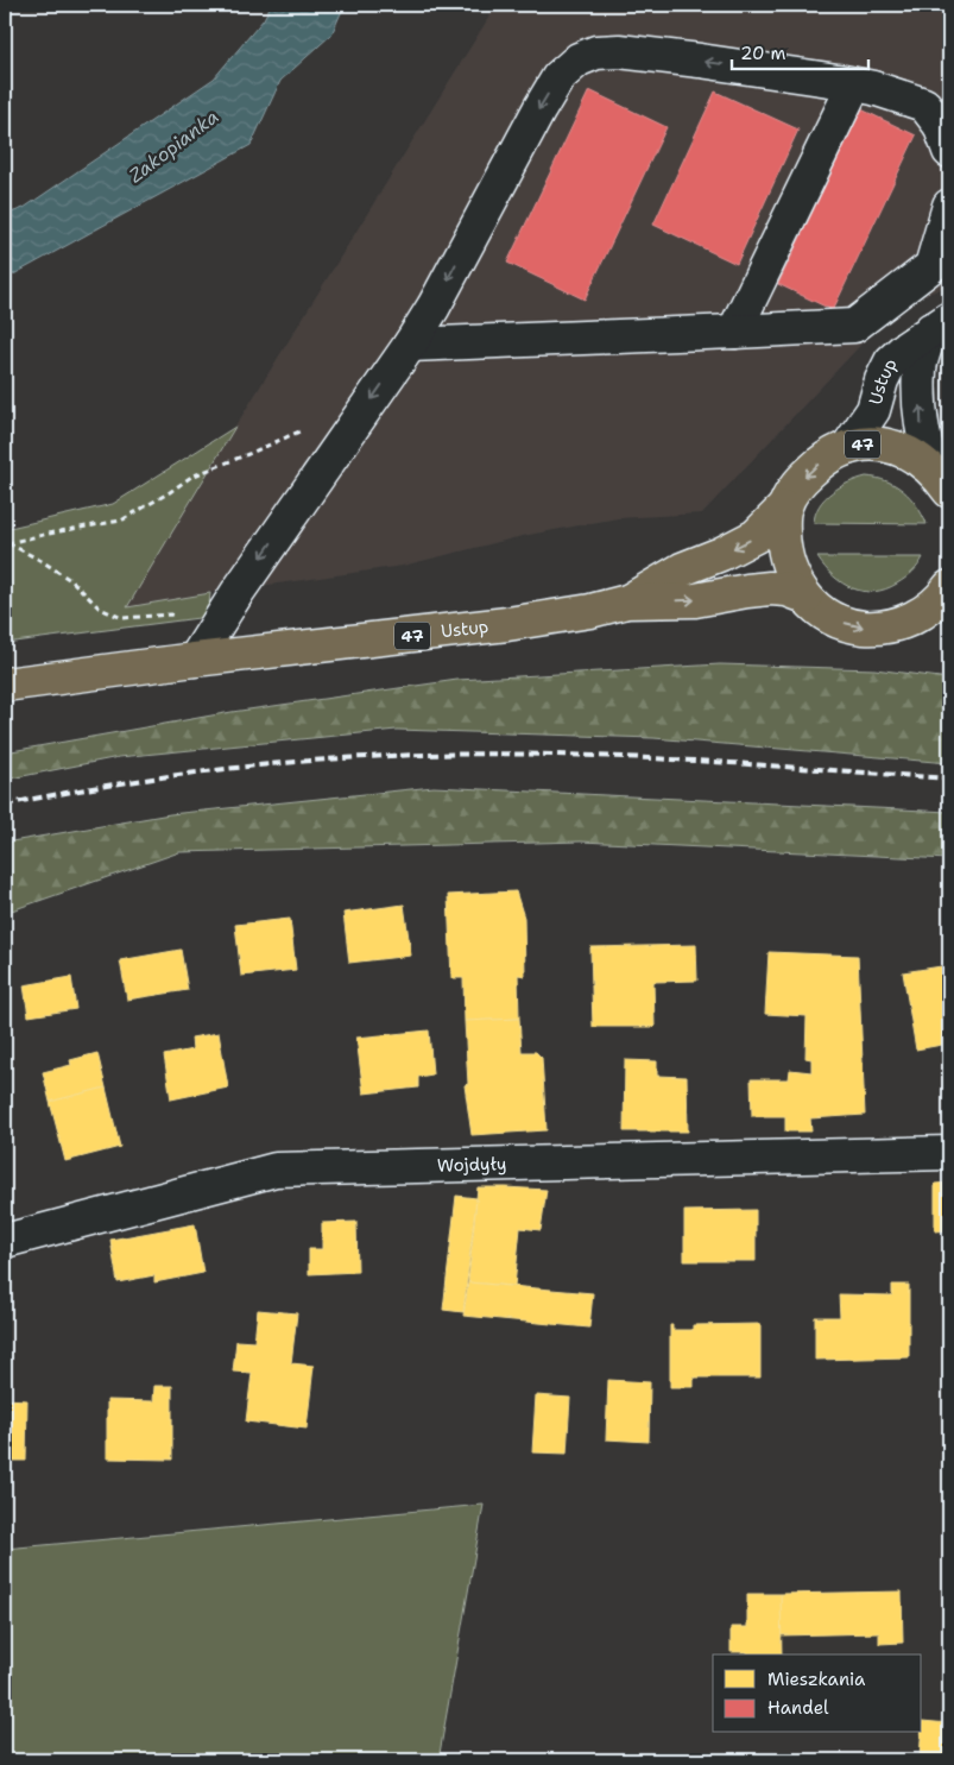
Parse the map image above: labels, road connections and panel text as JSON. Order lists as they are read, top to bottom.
{
  "streets": {
    "main road": ["Ustup", "47"],
    "street": ["Wojdyły"]
  },
  "crossings": [
    ["Ustup", "47"]
  ],
  "water": ["Zakopianka"],
  "legend": ["Mieszkania", "Handel"],
  "scale_bar": "20 m"
}
